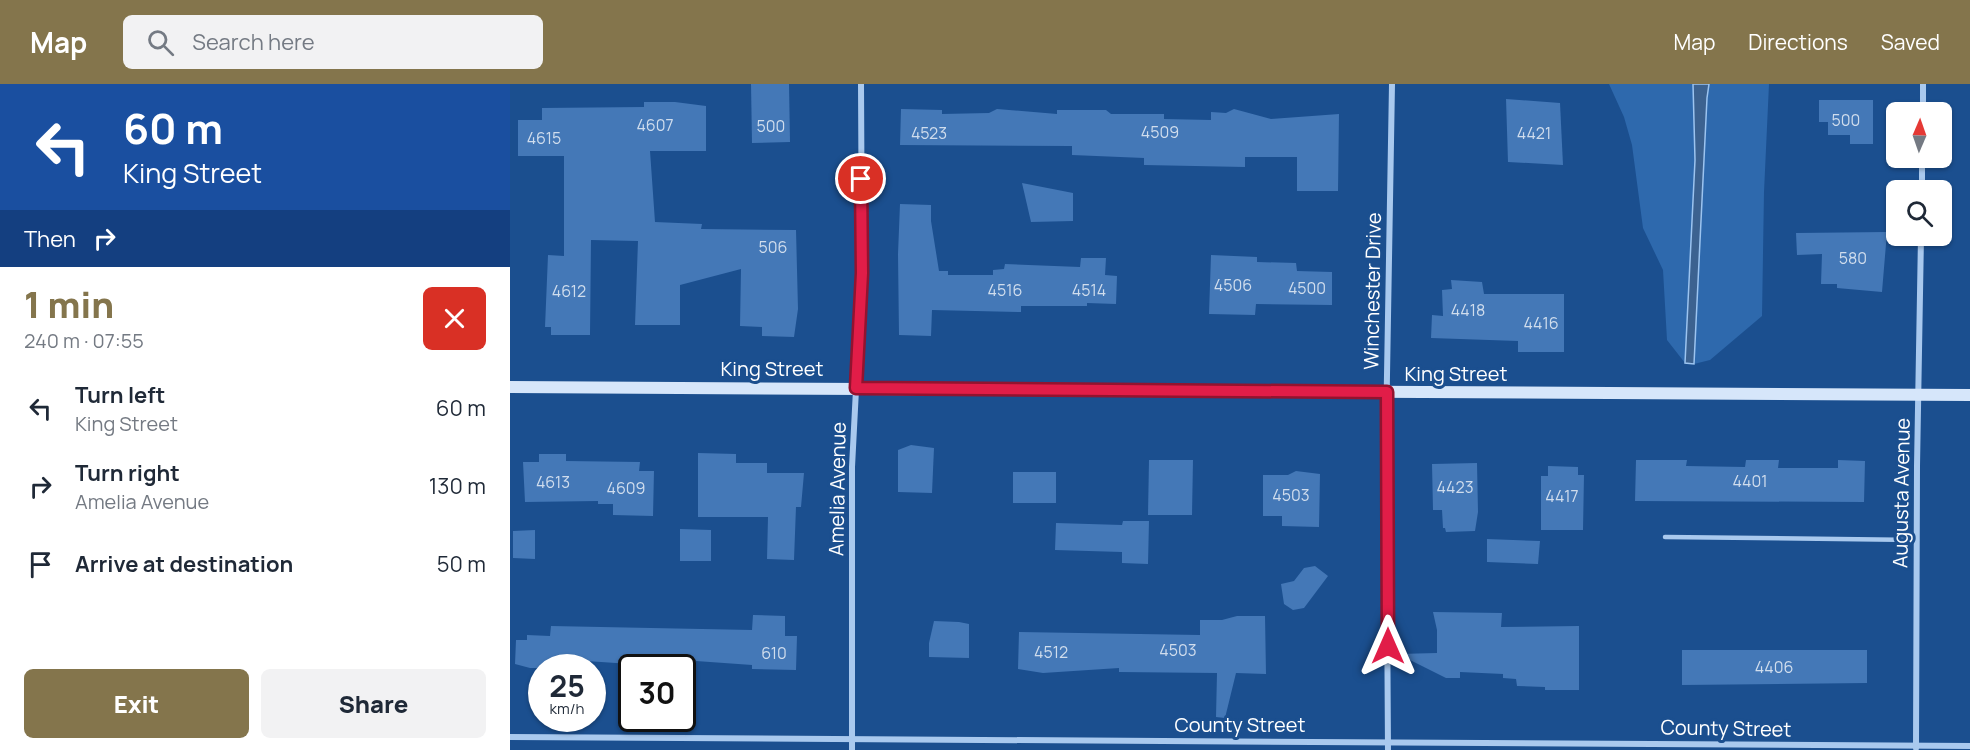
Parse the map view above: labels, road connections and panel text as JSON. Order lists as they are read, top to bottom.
{
  "streets": {
    "street": [
      "Winchester Drive",
      "King Street",
      "Amelia Avenue",
      "Augusta Avenue",
      "County Street"
    ]
  },
  "crossings": [
    ["Winchester Drive", "King Street"],
    ["Winchester Drive", "County Street"],
    ["King Street", "Amelia Avenue"],
    ["King Street", "Augusta Avenue"],
    ["Amelia Avenue", "County Street"],
    ["Augusta Avenue", "County Street"]
  ],
  "house_numbers": [
    "500",
    "4607",
    "500",
    "4509",
    "4523",
    "4421",
    "4615",
    "506",
    "580",
    "4506",
    "4500",
    "4516",
    "4514",
    "4612",
    "4418",
    "4416",
    "4401",
    "4613",
    "4423",
    "4609",
    "4503",
    "4417",
    "4503",
    "4512",
    "610",
    "4406"
  ],
  "north": "top",
  "page": {
    "header": "Map",
    "search": "Search here",
    "nav": ["Map", "Directions", "Saved"],
    "turn": ["60 m", "King Street"],
    "then": "Then",
    "heading": ["1 min", "240 m · 07:55"],
    "list": [
      {
        "name": "Turn left",
        "note": "King Street",
        "value": "60 m"
      },
      {
        "name": "Turn right",
        "note": "Amelia Avenue",
        "value": "130 m"
      },
      {
        "name": "Arrive at destination",
        "value": "50 m"
      }
    ],
    "speed": "25 km/h",
    "limit": "30",
    "buttons": ["Exit", "Share"]
  }
}
